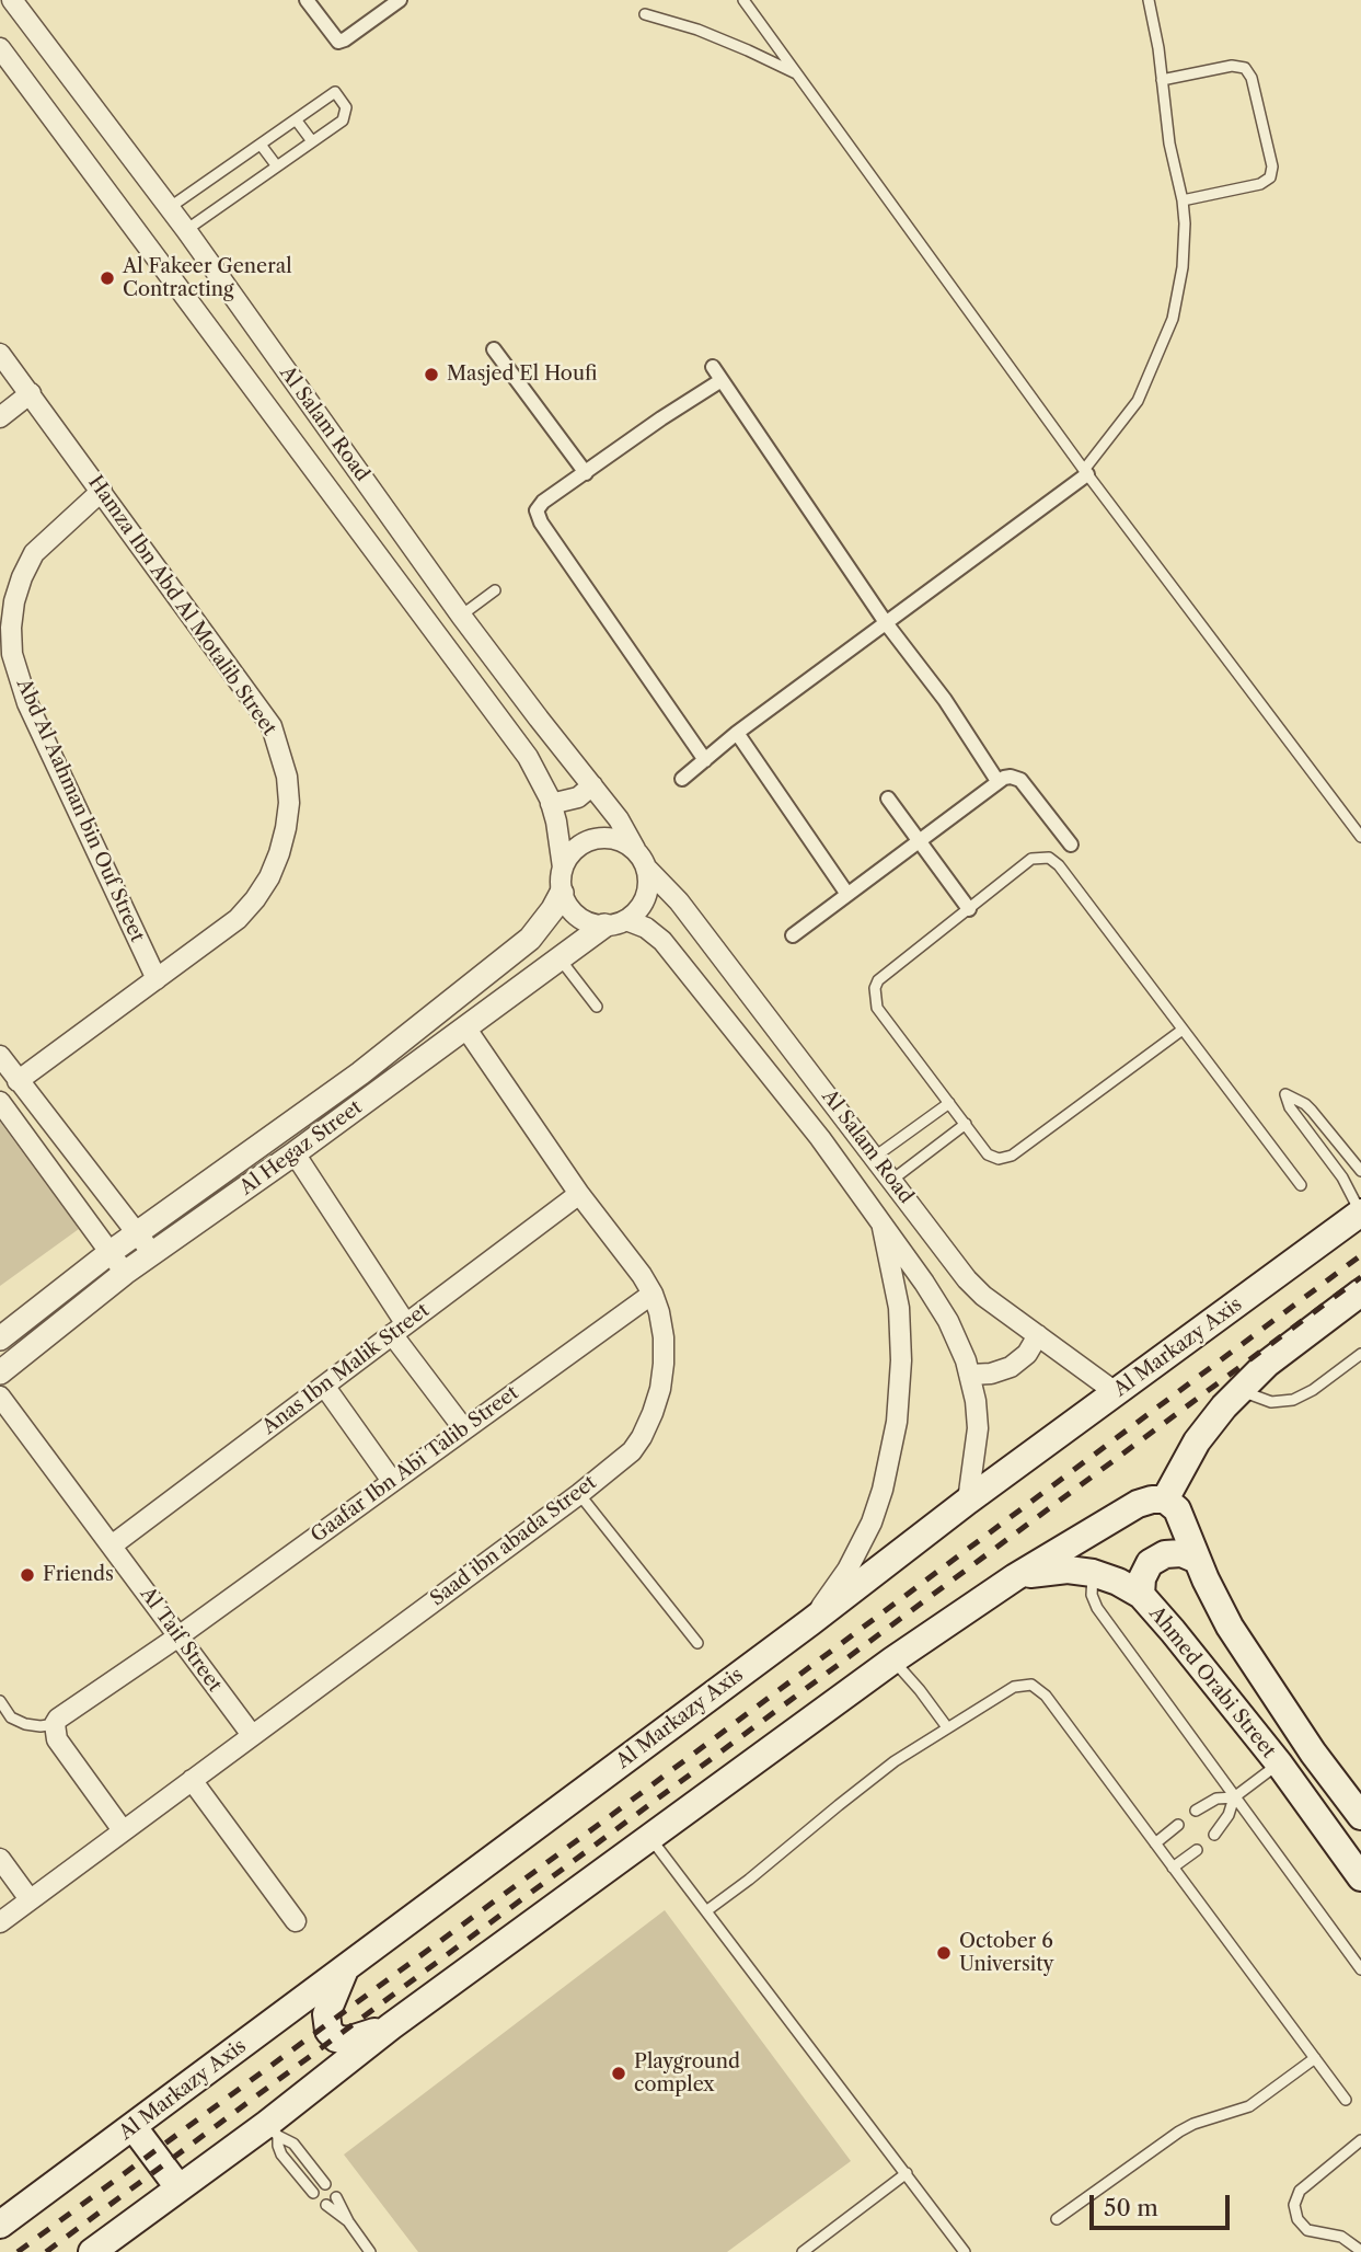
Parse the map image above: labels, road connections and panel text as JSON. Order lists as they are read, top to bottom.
{
  "streets": {
    "main road": ["Al Markazy Axis", "Ahmed Orabi Street"],
    "street": [
      "Al Salam Road",
      "Hamza Ibn Abd Al Motalib Street",
      "Abd Al Aahman bin Ouf Street",
      "Al Hegaz Street",
      "Anas Ibn Malik Street",
      "Gaafar Ibn Abi Talib Street",
      "Saad ibn abada Street",
      "Al Taif Street"
    ]
  },
  "crossings": [
    ["Al Salam Road", "Al Hegaz Street"],
    ["Al Salam Road", "Al Markazy Axis"],
    ["Hamza Ibn Abd Al Motalib Street", "Abd Al Aahman bin Ouf Street"],
    ["Al Hegaz Street", "Saad ibn abada Street"],
    ["Anas Ibn Malik Street", "Saad ibn abada Street"],
    ["Anas Ibn Malik Street", "Al Taif Street"],
    ["Gaafar Ibn Abi Talib Street", "Saad ibn abada Street"],
    ["Gaafar Ibn Abi Talib Street", "Al Taif Street"],
    ["Saad ibn abada Street", "Al Taif Street"]
  ],
  "places": [
    "Al Fakeer General Contracting",
    "Masjed El Houfi",
    "Friends",
    "October 6 University",
    "Playground complex"
  ],
  "scale_bar": "50 m"
}
